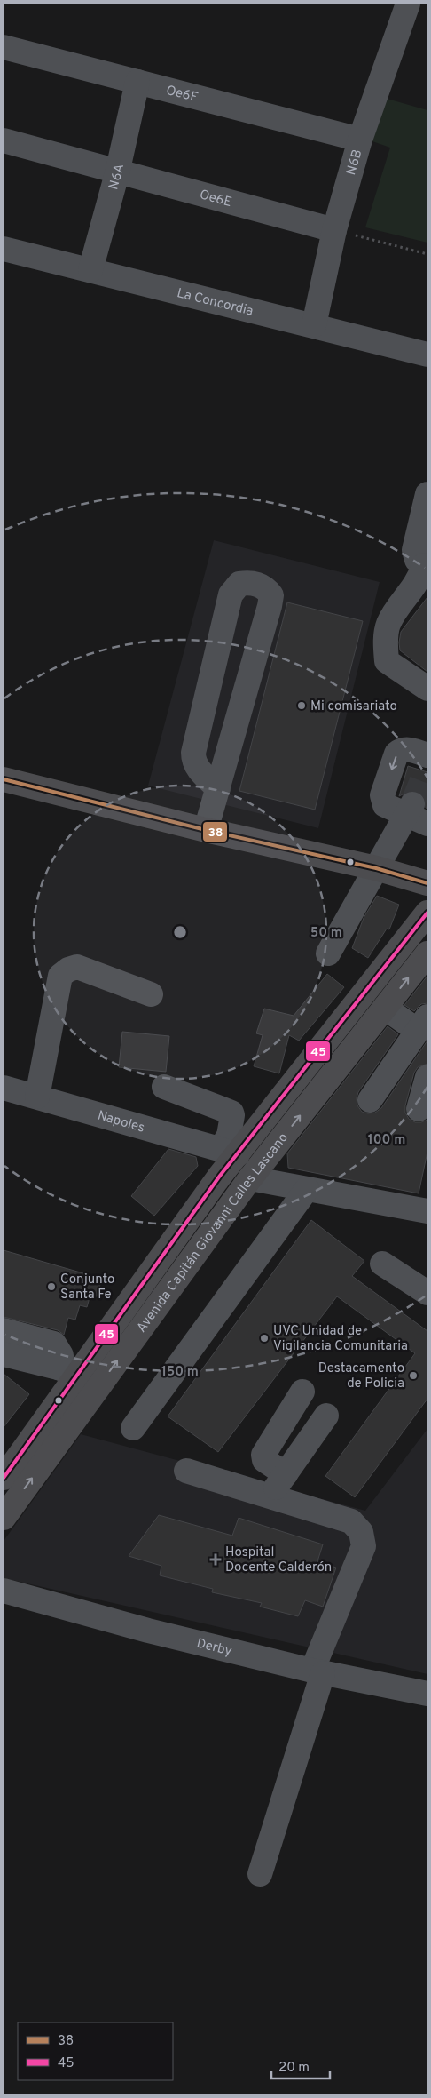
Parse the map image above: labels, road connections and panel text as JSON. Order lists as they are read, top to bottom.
{
  "streets": {
    "main road": ["Avenida Capitán Giovanni Calles Lascano"],
    "street": [
      "Oe6F",
      "N6B",
      "N6A",
      "Oe6E",
      "La Concordia",
      "Napoles",
      "Derby"
    ]
  },
  "crossings": [
    ["Oe6F", "N6B"],
    ["Oe6F", "N6A"],
    ["N6B", "Oe6E"],
    ["N6B", "La Concordia"],
    ["N6A", "Oe6E"],
    ["N6A", "La Concordia"],
    ["Napoles", "Avenida Capitán Giovanni Calles Lascano"]
  ],
  "places": {
    "other": [
      "Mi comisariato",
      "Conjunto Santa Fe",
      "UVC Unidad de Vigilancia Comunitaria",
      "Destacamento de Policia"
    ],
    "health": ["Hospital Docente Calderón"]
  },
  "lines": ["transit line 38", "transit line 45"],
  "legend": ["38", "45"],
  "scale_bar": "20 m",
  "rings": ["50 m", "100 m", "150 m"]
}
